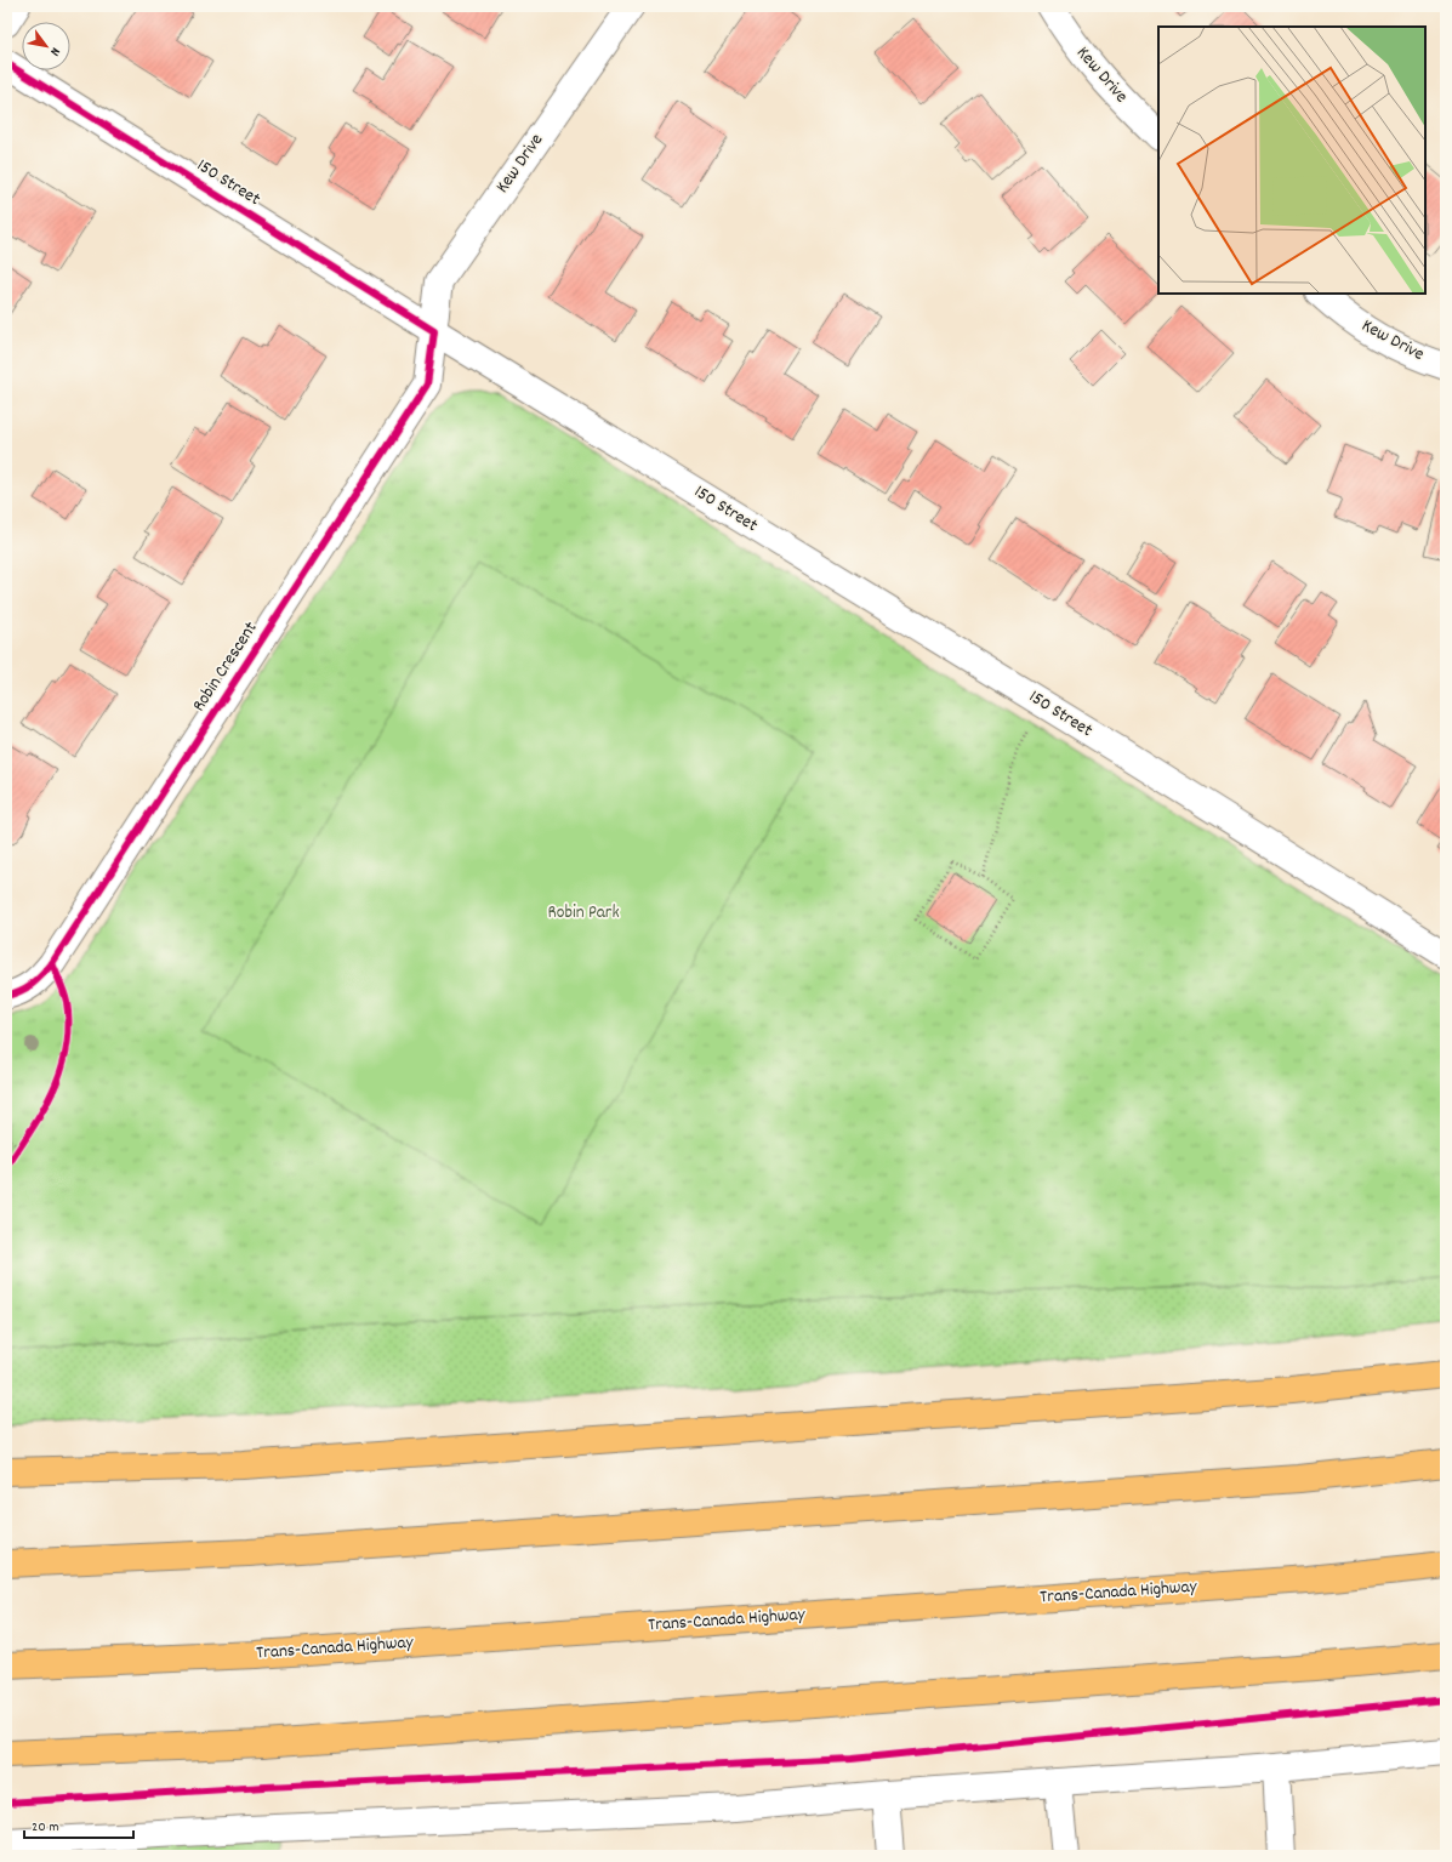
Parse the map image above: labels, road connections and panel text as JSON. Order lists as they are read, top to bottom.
{
  "streets": {
    "highway": ["Trans-Canada Highway"],
    "street": ["Kew Drive", "150 Street", "Robin Crescent"]
  },
  "crossings": [
    ["Kew Drive", "150 Street"],
    ["Kew Drive", "Robin Crescent"],
    ["150 Street", "Robin Crescent"]
  ],
  "parks": ["Robin Park"],
  "scale_bar": "20 m",
  "north": "bottom right"
}
